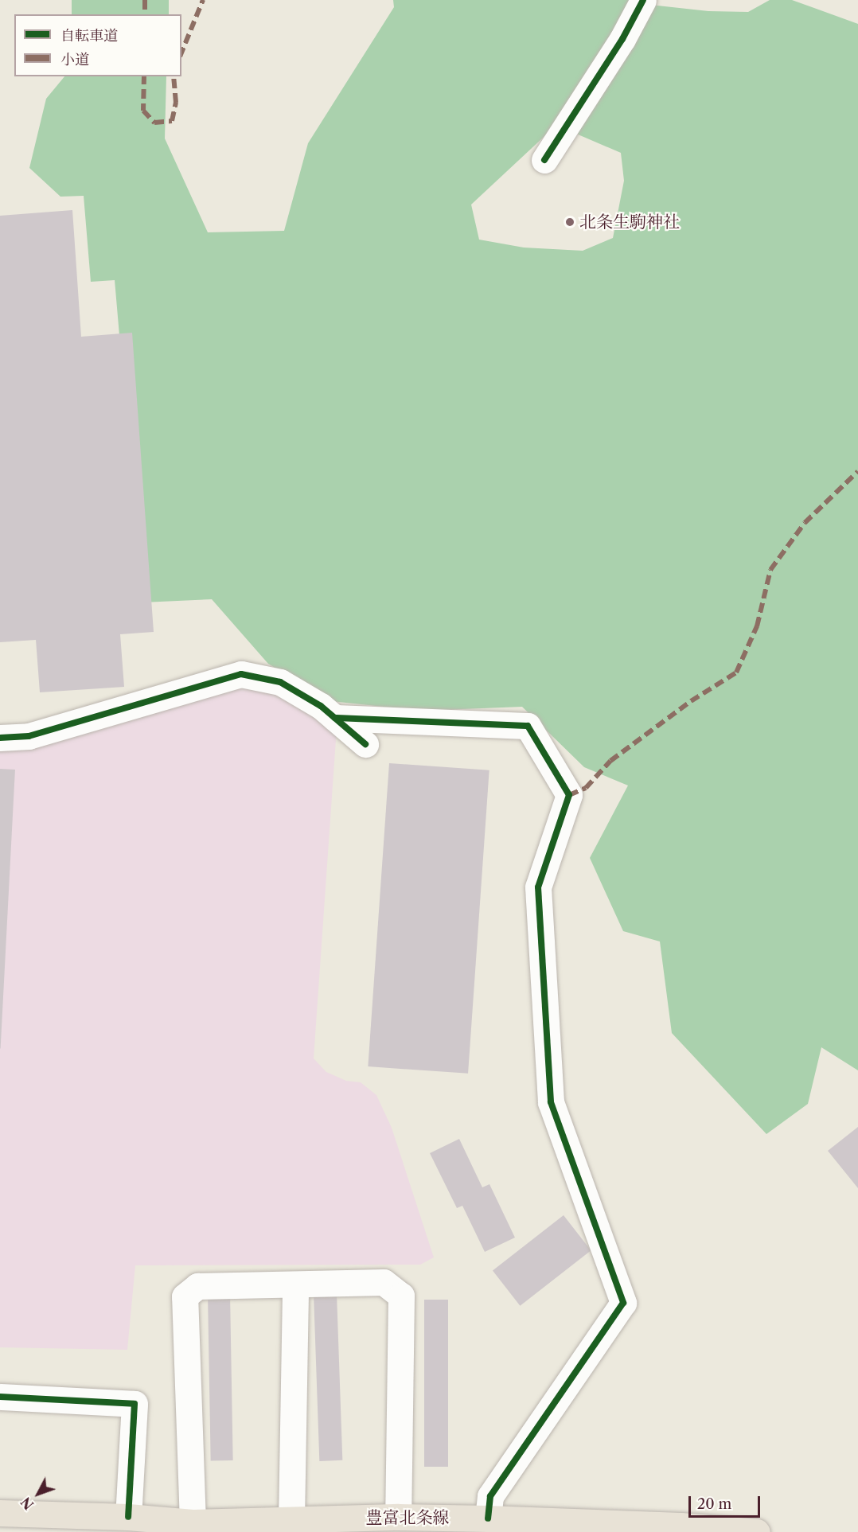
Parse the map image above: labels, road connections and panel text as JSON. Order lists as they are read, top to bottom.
{
  "streets": {
    "main road": ["豊富北条線"]
  },
  "places": ["北条生駒神社"],
  "legend": ["自転車道", "小道"],
  "scale_bar": "20 m",
  "north": "bottom left"
}
